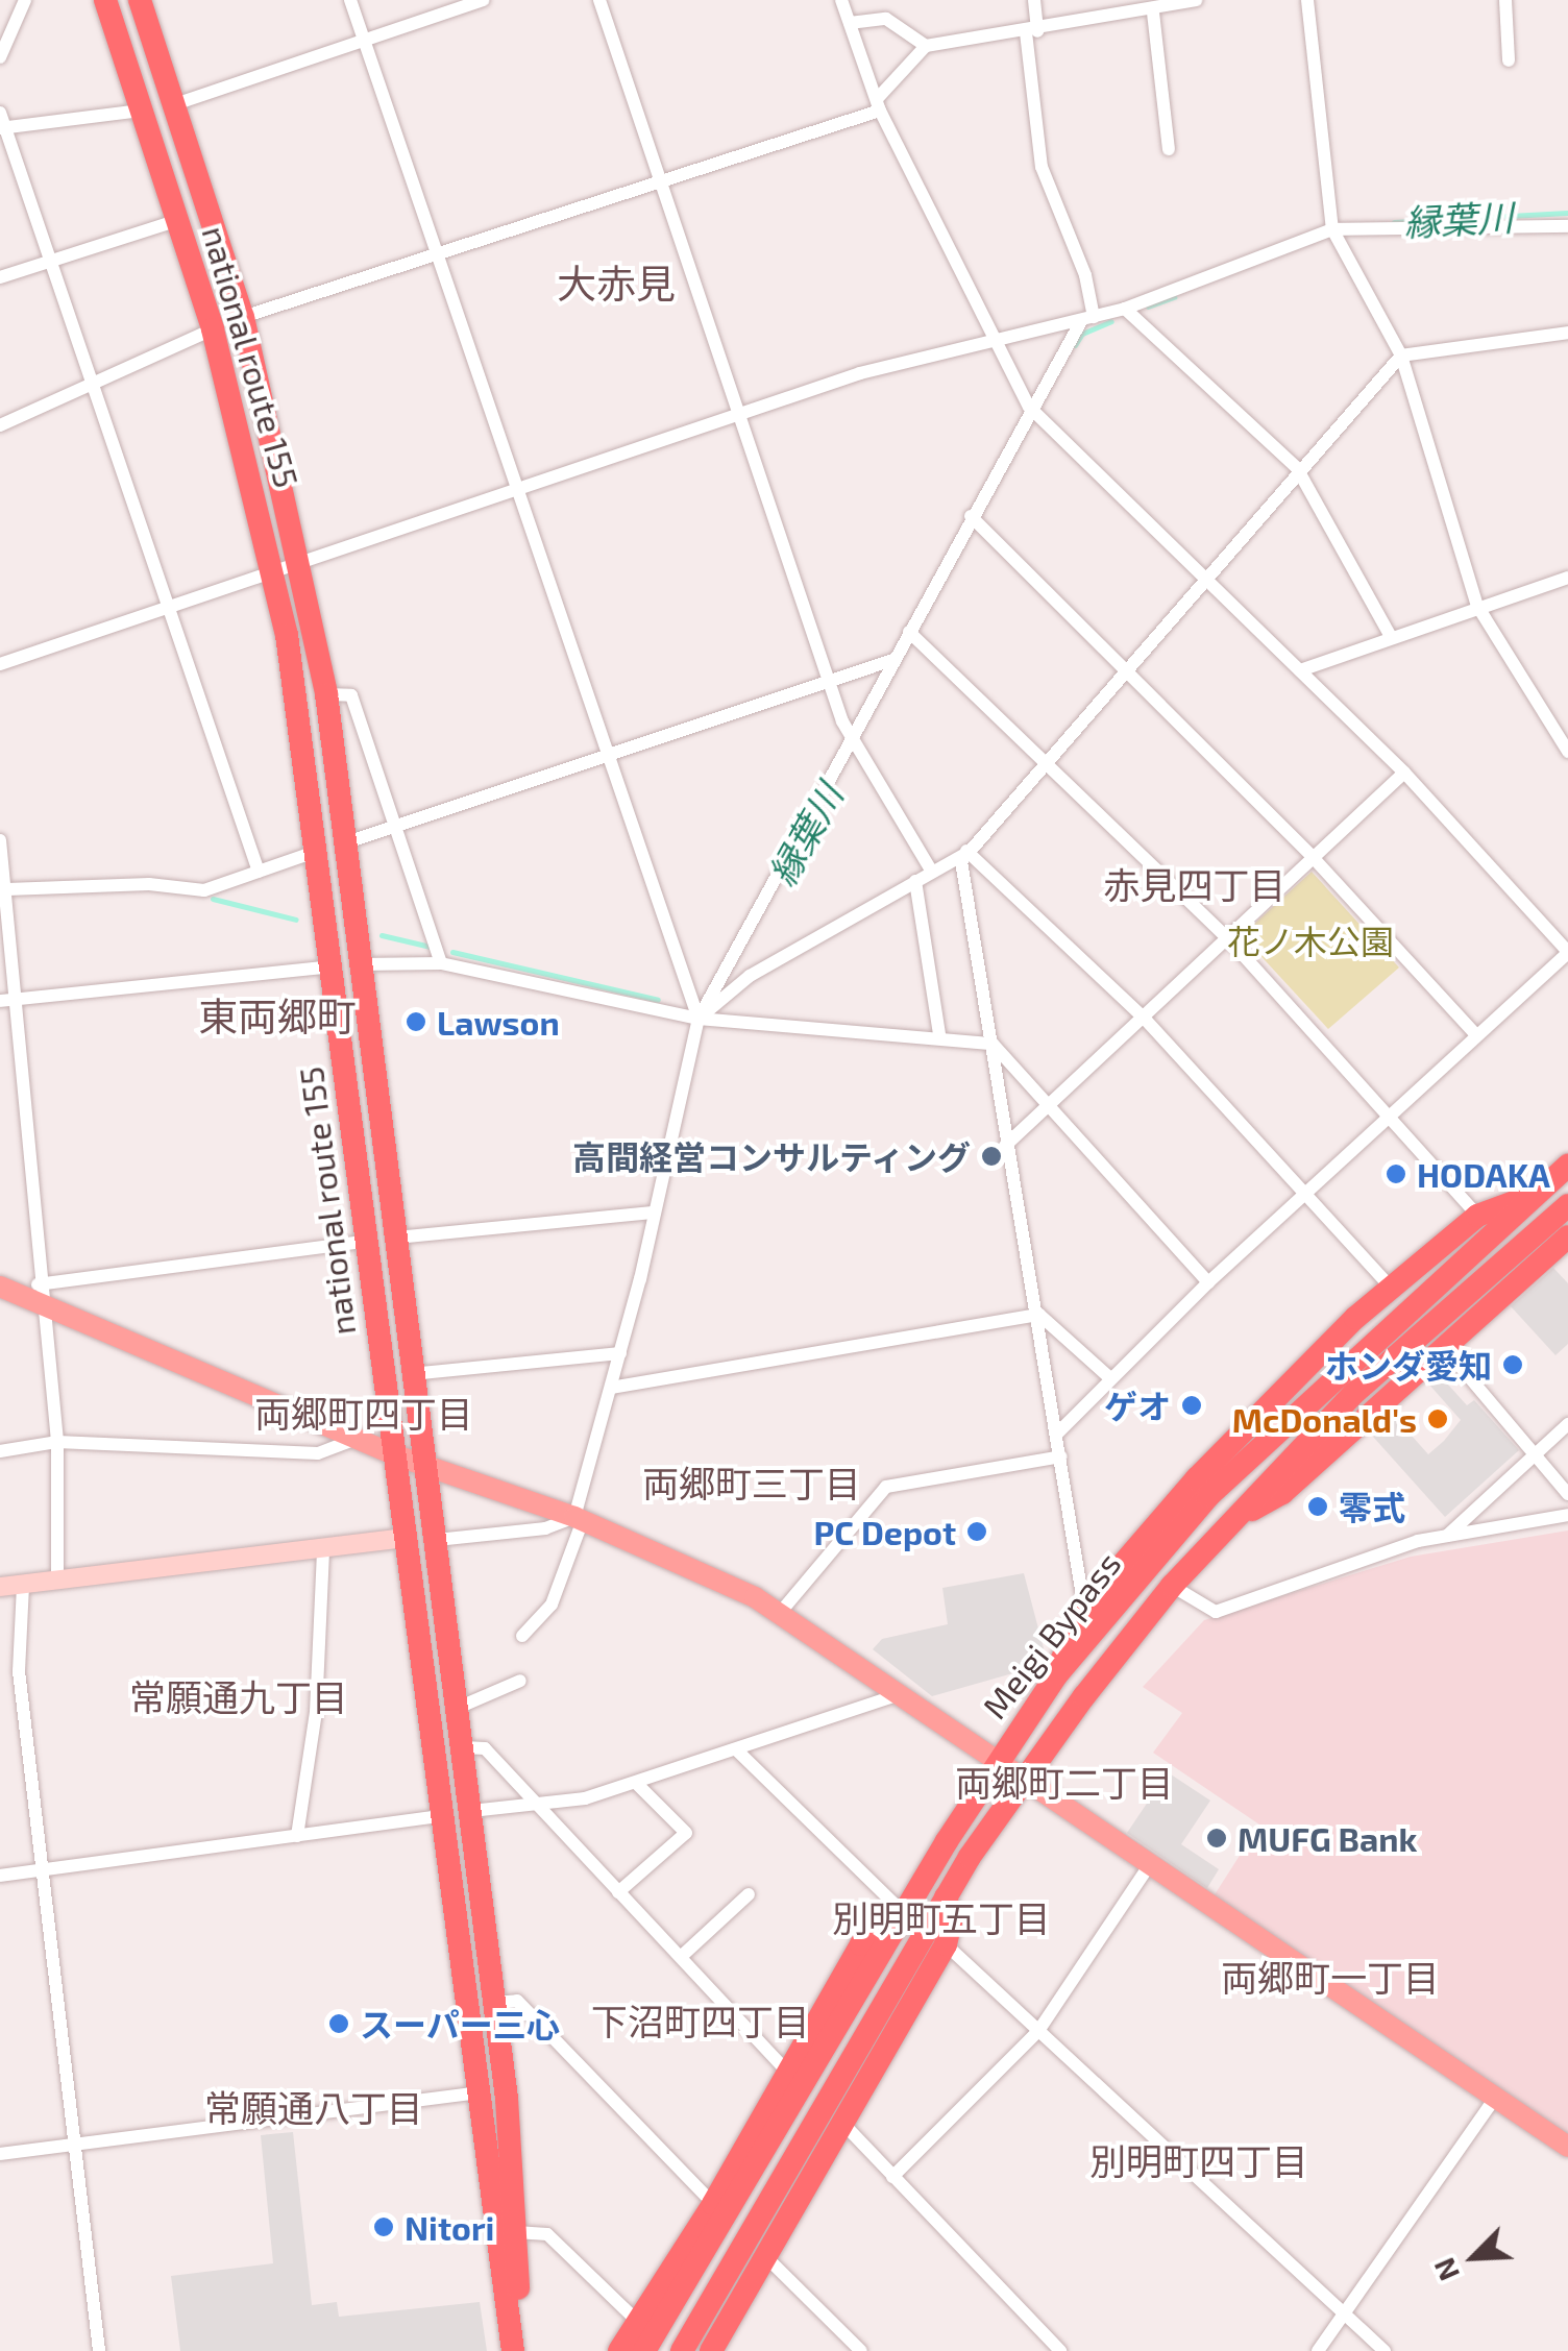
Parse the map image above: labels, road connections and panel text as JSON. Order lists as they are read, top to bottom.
{
  "streets": {
    "highway": ["national route 155", "Meigi Bypass"]
  },
  "districts": [
    "大赤見",
    "赤見四丁目",
    "東両郷町",
    "両郷町四丁目",
    "両郷町三丁目",
    "常願通九丁目",
    "両郷町二丁目",
    "別明町五丁目",
    "両郷町一丁目",
    "下沼町四丁目",
    "常願通八丁目",
    "別明町四丁目"
  ],
  "water": ["縁葉川"],
  "parks": ["花ノ木公園"],
  "places": [
    "Lawson",
    "高間経営コンサルティング",
    "HODAKA",
    "ホンダ愛知",
    "ゲオ",
    "McDonald's",
    "零式",
    "PC Depot",
    "MUFG Bank",
    "スーパー三心",
    "Nitori"
  ],
  "north": "bottom left"
}
